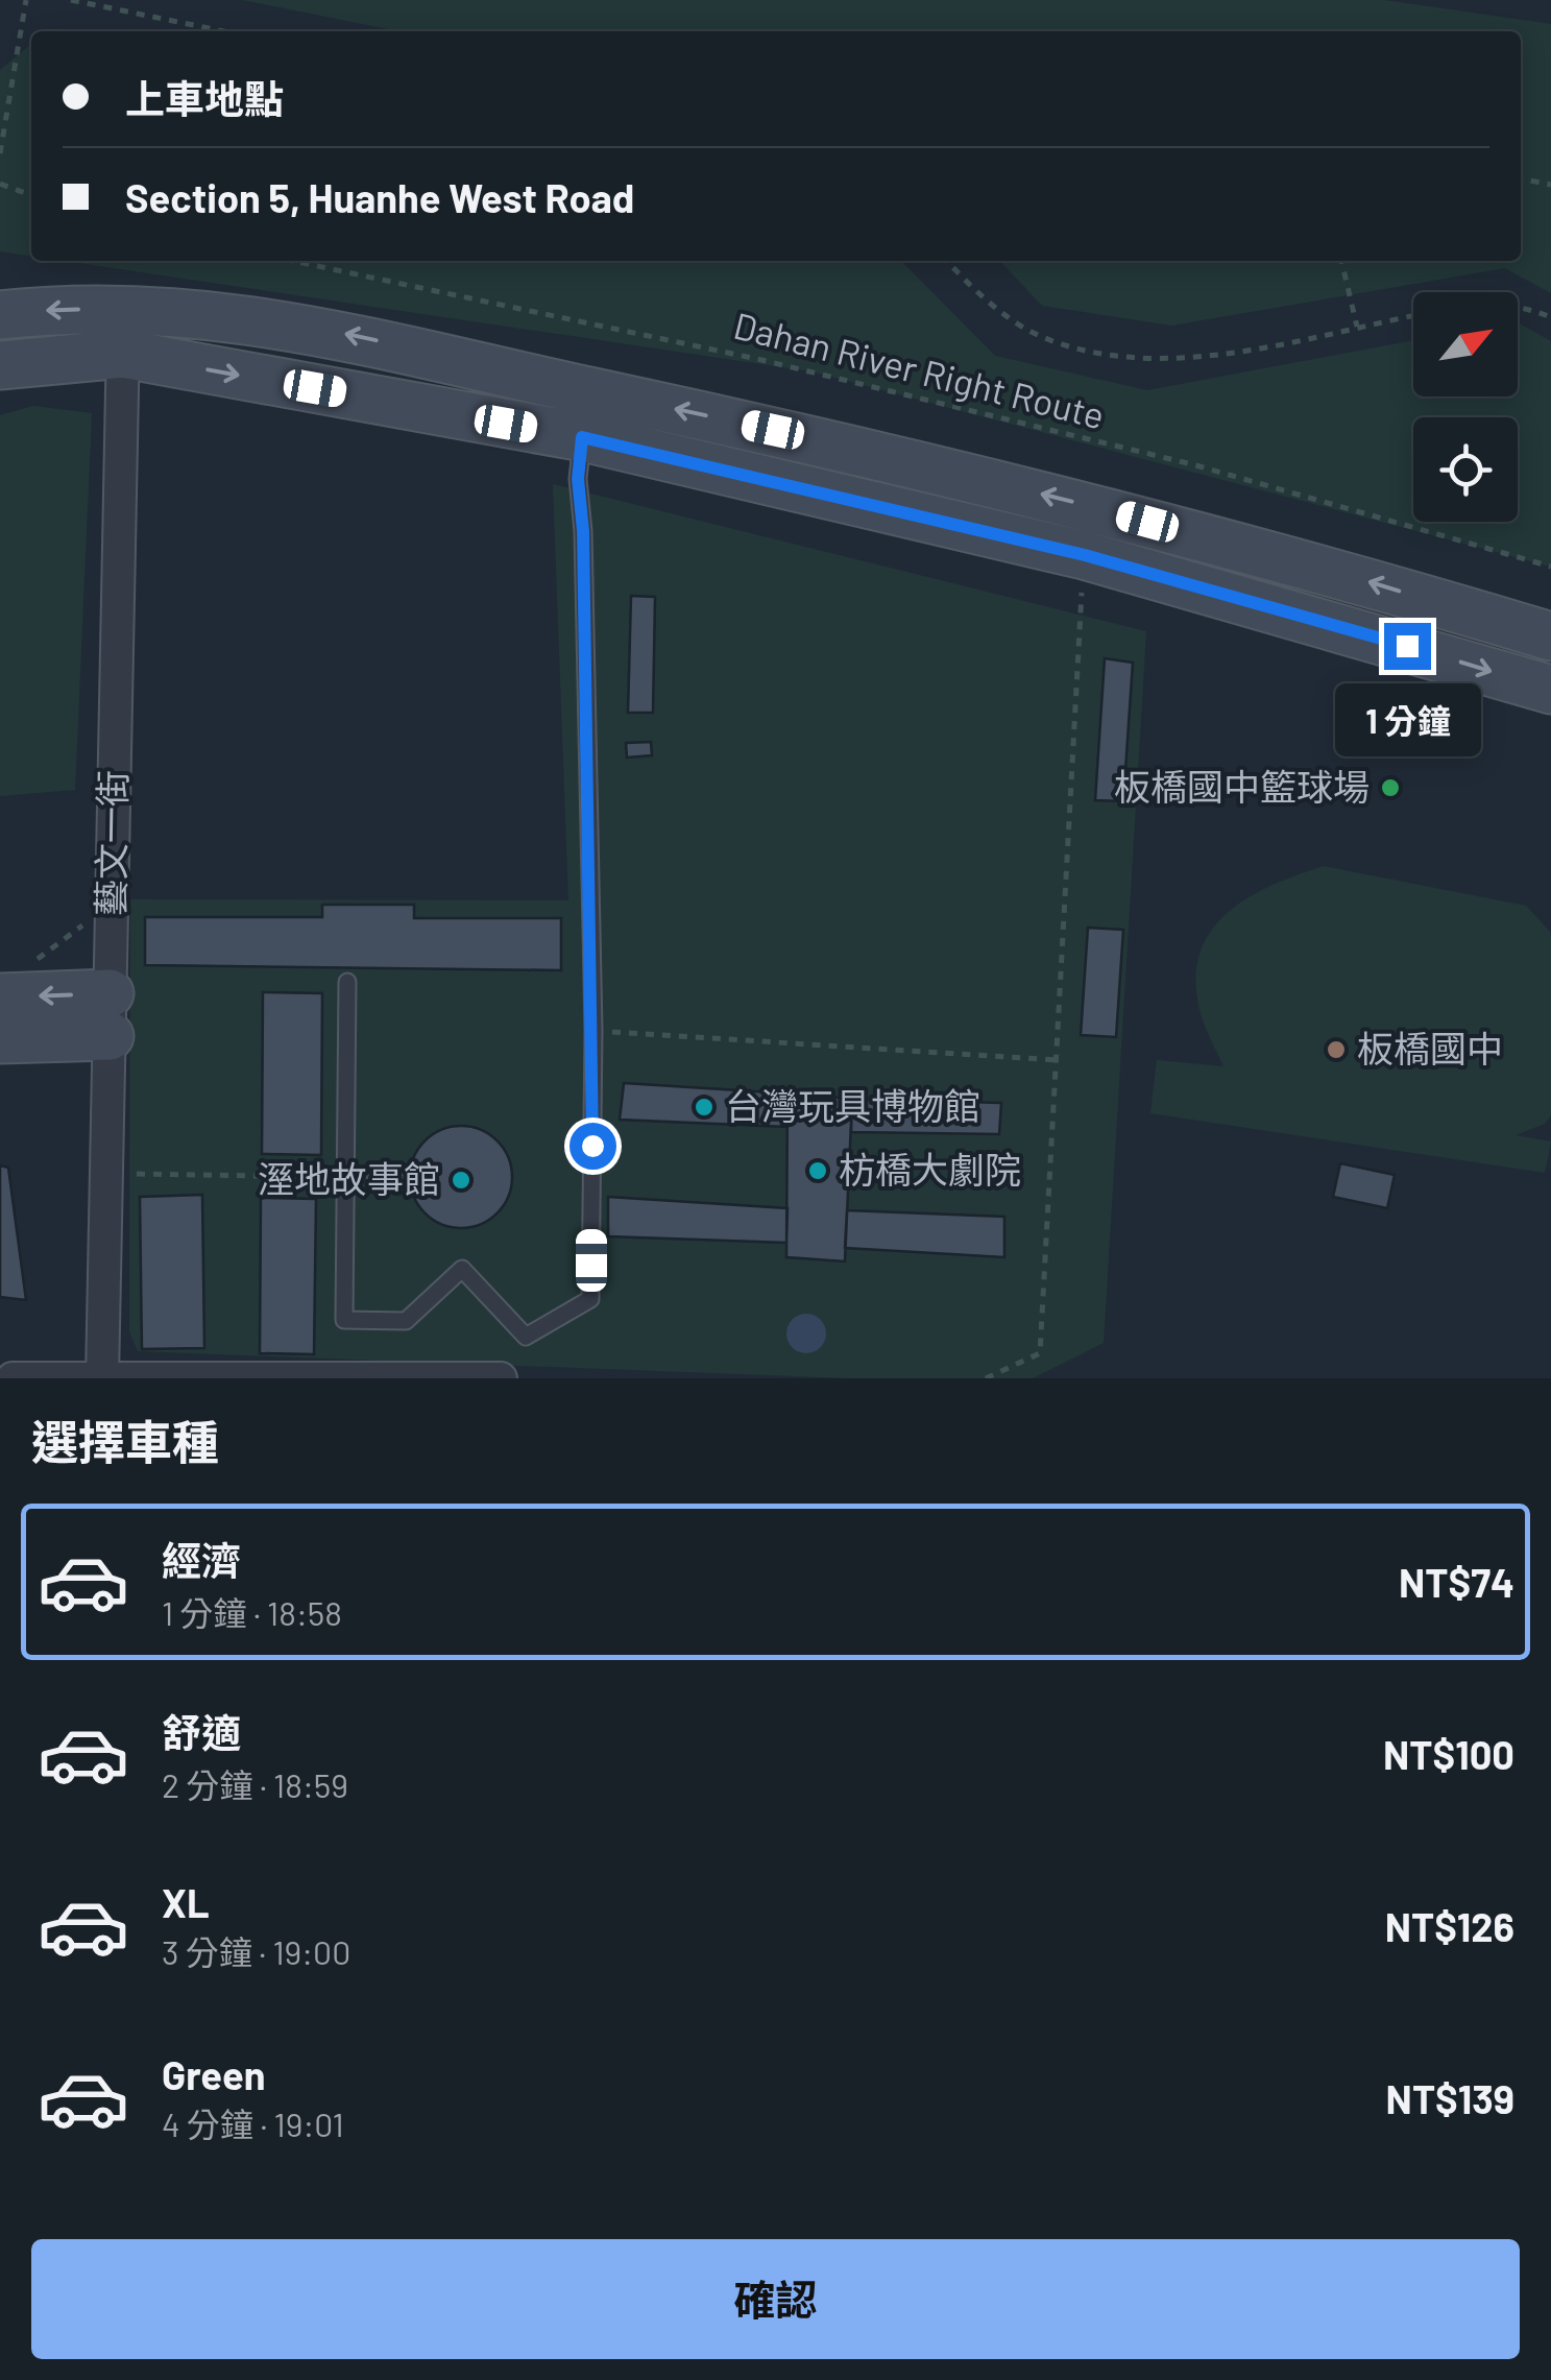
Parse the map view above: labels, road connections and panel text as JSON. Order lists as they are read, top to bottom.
{
  "streets": {
    "street": ["藝文一街"],
    "path": ["Dahan River Right Route"]
  },
  "places": [
    "板橋國中籃球場",
    "板橋國中",
    "台灣玩具博物館",
    "枋橋大劇院",
    "溼地故事館"
  ],
  "north": "top right",
  "page": {
    "banner": ["上車地點", "Section 5, Huanhe West Road"],
    "bubble": "1 分鐘",
    "heading": "選擇車種",
    "list": [
      {
        "name": "經濟",
        "note": "1 分鐘 · 18:58",
        "value": "NT$74"
      },
      {
        "name": "舒適",
        "note": "2 分鐘 · 18:59",
        "value": "NT$100"
      },
      {
        "name": "XL",
        "note": "3 分鐘 · 19:00",
        "value": "NT$126"
      },
      {
        "name": "Green",
        "note": "4 分鐘 · 19:01",
        "value": "NT$139"
      }
    ],
    "buttons": "確認"
  }
}
